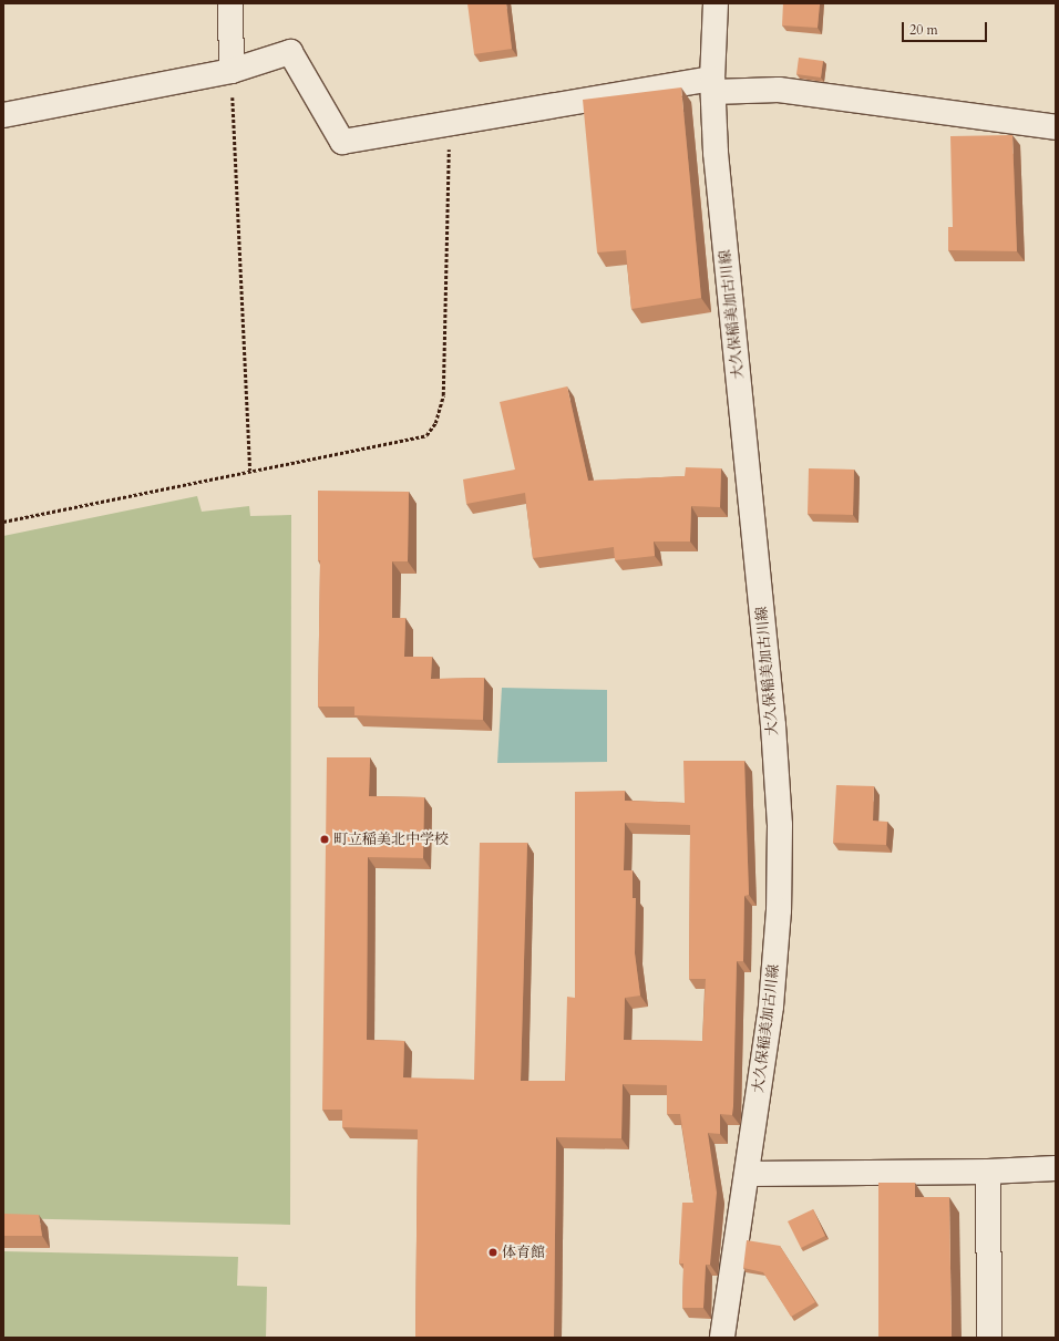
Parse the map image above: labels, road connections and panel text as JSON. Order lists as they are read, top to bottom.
{
  "streets": {
    "street": ["大久保稲美加古川線"]
  },
  "places": ["町立稲美北中学校", "体育館"],
  "scale_bar": "20 m"
}
